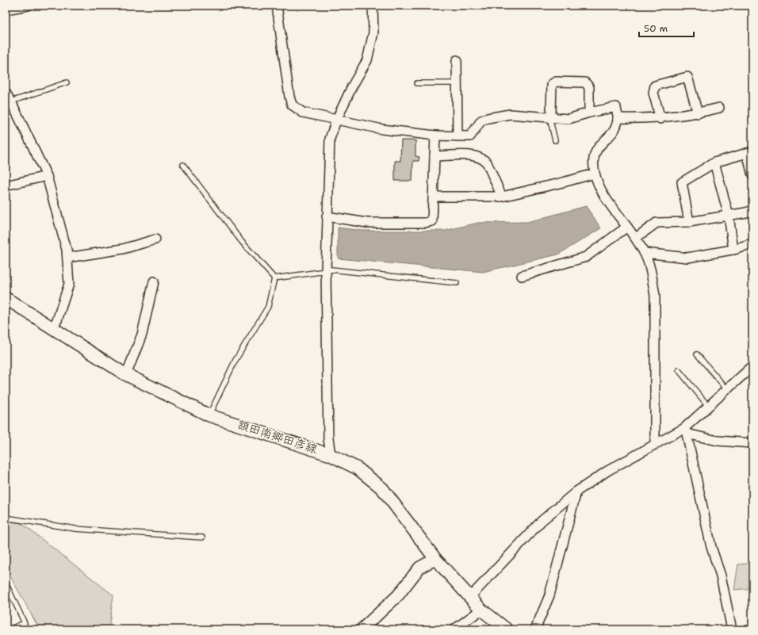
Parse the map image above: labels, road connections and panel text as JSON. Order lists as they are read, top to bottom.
{
  "streets": {
    "main road": ["額田南郷田彦線"]
  },
  "scale_bar": "50 m"
}
